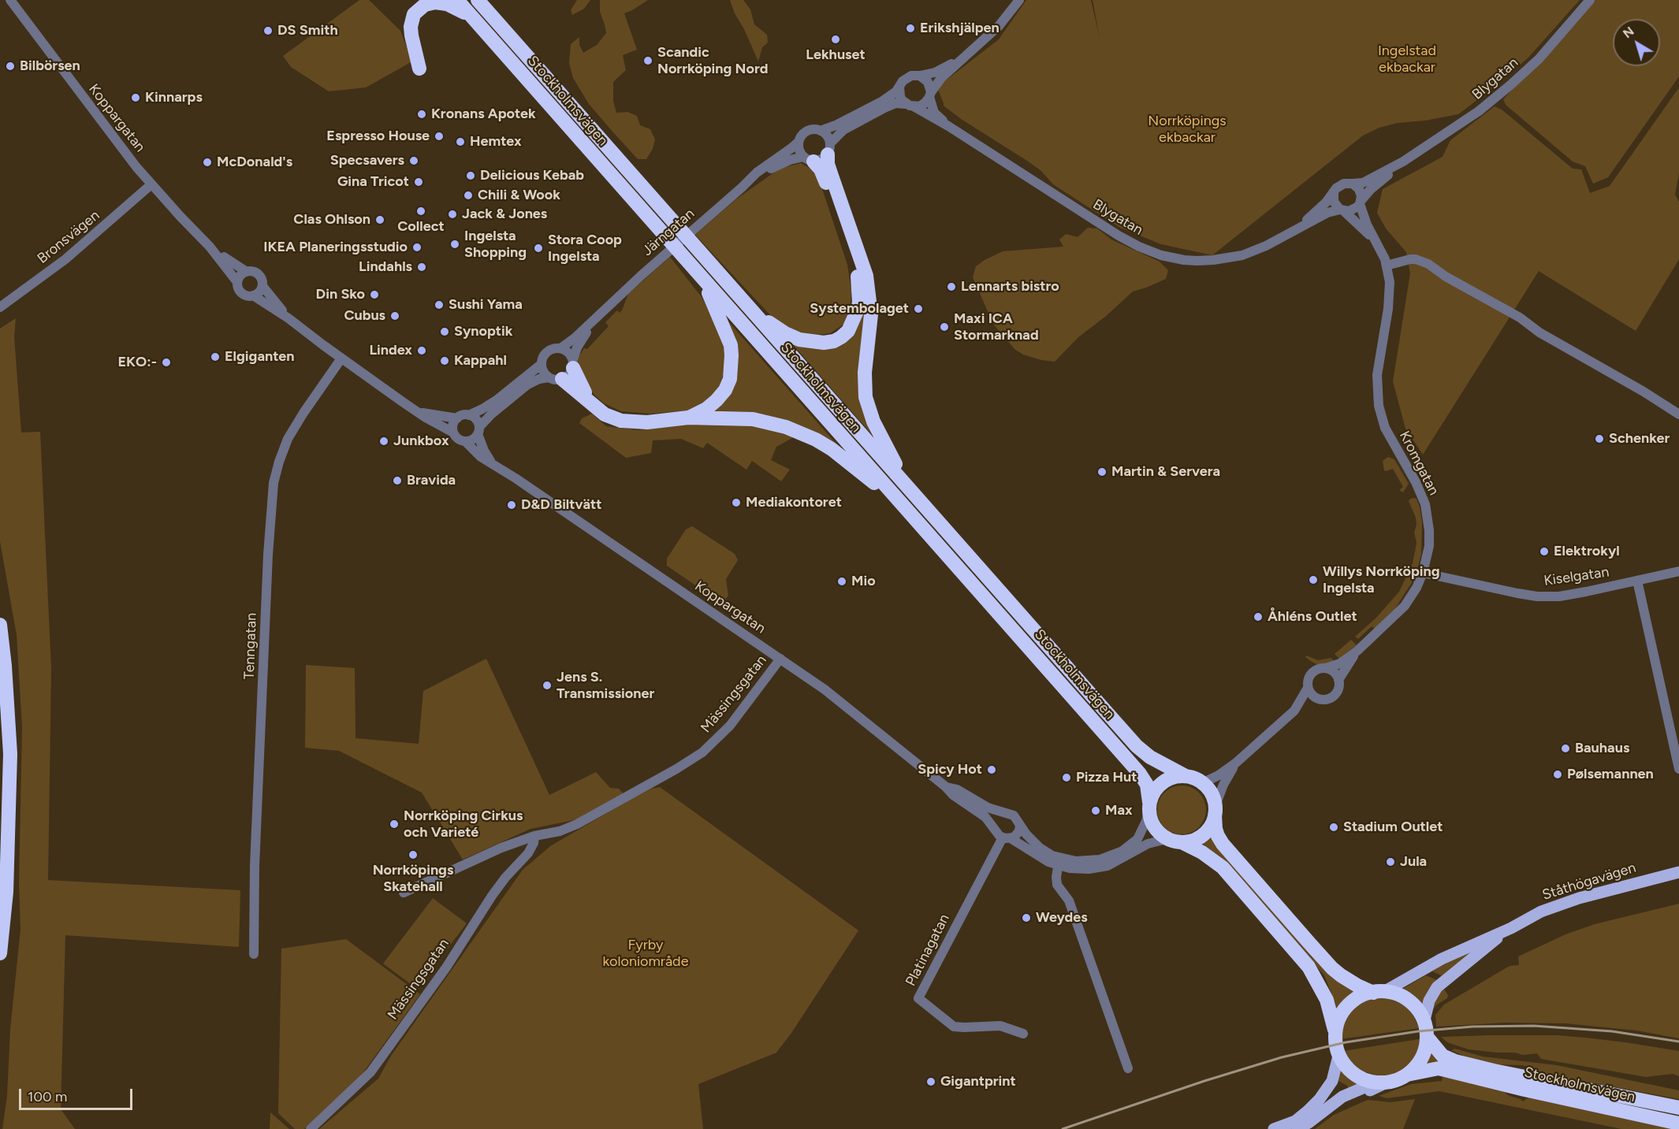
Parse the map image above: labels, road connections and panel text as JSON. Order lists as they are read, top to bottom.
{
  "streets": {
    "highway": ["Stockholmsvägen"],
    "main road": ["Ståthögavägen"],
    "street": [
      "Blygatan",
      "Koppargatan",
      "Järngatan",
      "Bronsvägen",
      "Kromgatan",
      "Kiselgatan",
      "Tenngatan",
      "Mässingsgatan",
      "Platinagatan"
    ]
  },
  "crossings": [
    ["Blygatan", "Kromgatan"],
    ["Stockholmsvägen", "Ståthögavägen"],
    ["Koppargatan", "Bronsvägen"],
    ["Koppargatan", "Mässingsgatan"],
    ["Koppargatan", "Platinagatan"],
    ["Kromgatan", "Kiselgatan"]
  ],
  "parks": ["Ingelstad ekbackar", "Norrköpings ekbackar", "Fyrby koloniområde"],
  "places": [
    "Erikshjälpen",
    "DS Smith",
    "Lekhuset",
    "Scandic Norrköping Nord",
    "Bilbörsen",
    "Kinnarps",
    "Kronans Apotek",
    "Espresso House",
    "Hemtex",
    "Specsavers",
    "McDonald's",
    "Delicious Kebab",
    "Gina Tricot",
    "Chili & Wook",
    "Collect",
    "Jack & Jones",
    "Clas Ohlson",
    "Ingelsta Shopping",
    "IKEA Planeringsstudio",
    "Stora Coop Ingelsta",
    "Lindahls",
    "Lennarts bistro",
    "Din Sko",
    "Sushi Yama",
    "Systembolaget",
    "Cubus",
    "Maxi ICA Stormarknad",
    "Synoptik",
    "Lindex",
    "Elgiganten",
    "Kappahl",
    "EKO:-",
    "Schenker",
    "Junkbox",
    "Martin & Servera",
    "Bravida",
    "Mediakontoret",
    "D&D Biltvätt",
    "Elektrokyl",
    "Willys Norrköping Ingelsta",
    "Mio",
    "Åhléns Outlet",
    "Jens S. Transmissioner",
    "Bauhaus",
    "Spicy Hot",
    "Pølsemannen",
    "Pizza Hut",
    "Max",
    "Norrköping Cirkus och Varieté",
    "Stadium Outlet",
    "Norrköpings Skatehall",
    "Jula",
    "Weydes",
    "Gigantprint"
  ],
  "scale_bar": "100 m",
  "north": "top left"
}
